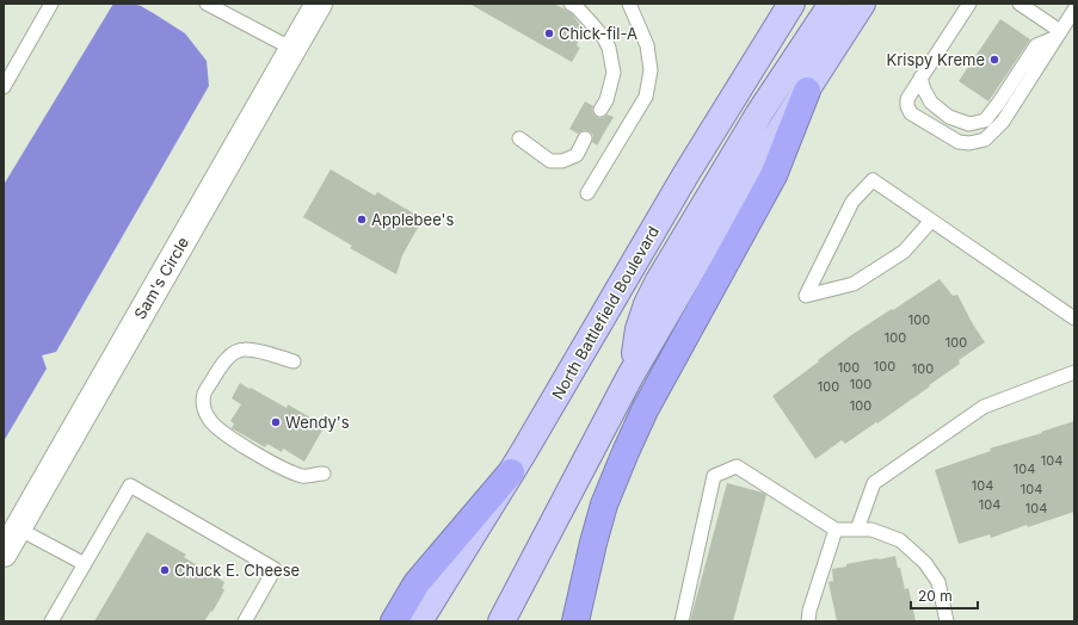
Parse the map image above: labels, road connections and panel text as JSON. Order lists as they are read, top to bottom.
{
  "streets": {
    "main road": ["North Battlefield Boulevard"],
    "street": ["Sam's Circle"]
  },
  "places": [
    "Chick-fil-A",
    "Krispy Kreme",
    "Applebee's",
    "Wendy's",
    "Chuck E. Cheese"
  ],
  "house_numbers": [
    "100",
    "100",
    "100",
    "100",
    "100",
    "100",
    "100",
    "100",
    "100",
    "104",
    "104",
    "104",
    "104",
    "104",
    "104"
  ],
  "scale_bar": "20 m"
}
